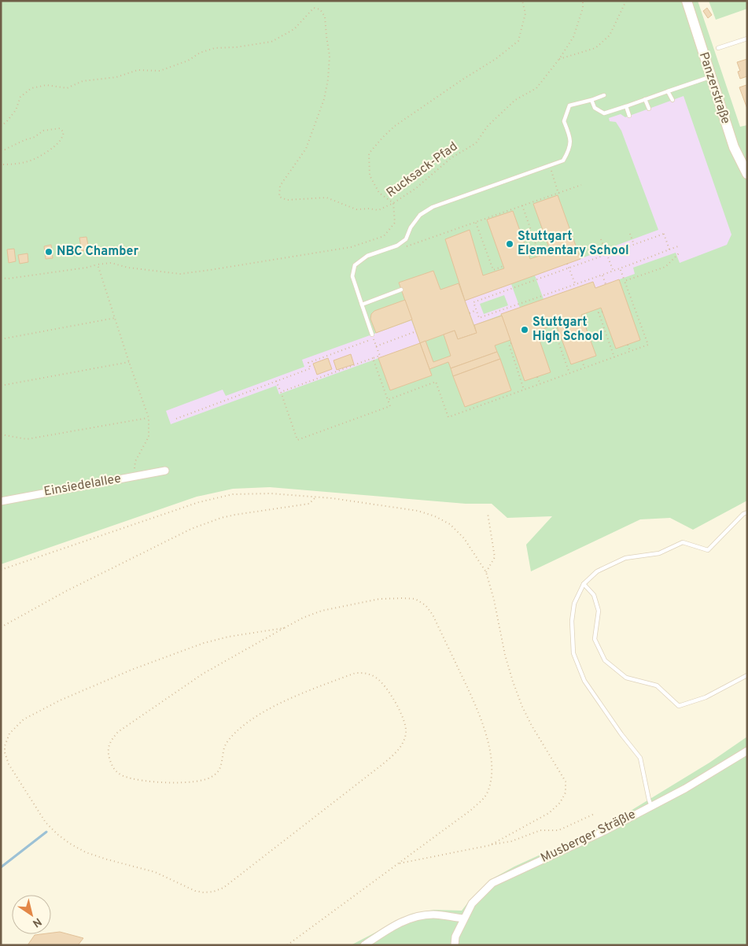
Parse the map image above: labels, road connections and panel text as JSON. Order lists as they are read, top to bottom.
{
  "streets": {
    "main road": ["Panzerstraße"],
    "street": ["Einsiedelallee", "Musberger Sträßle"],
    "path": ["Rucksack-Pfad"]
  },
  "places": ["Stuttgart Elementary School", "NBC Chamber", "Stuttgart High School"],
  "north": "bottom right"
}
